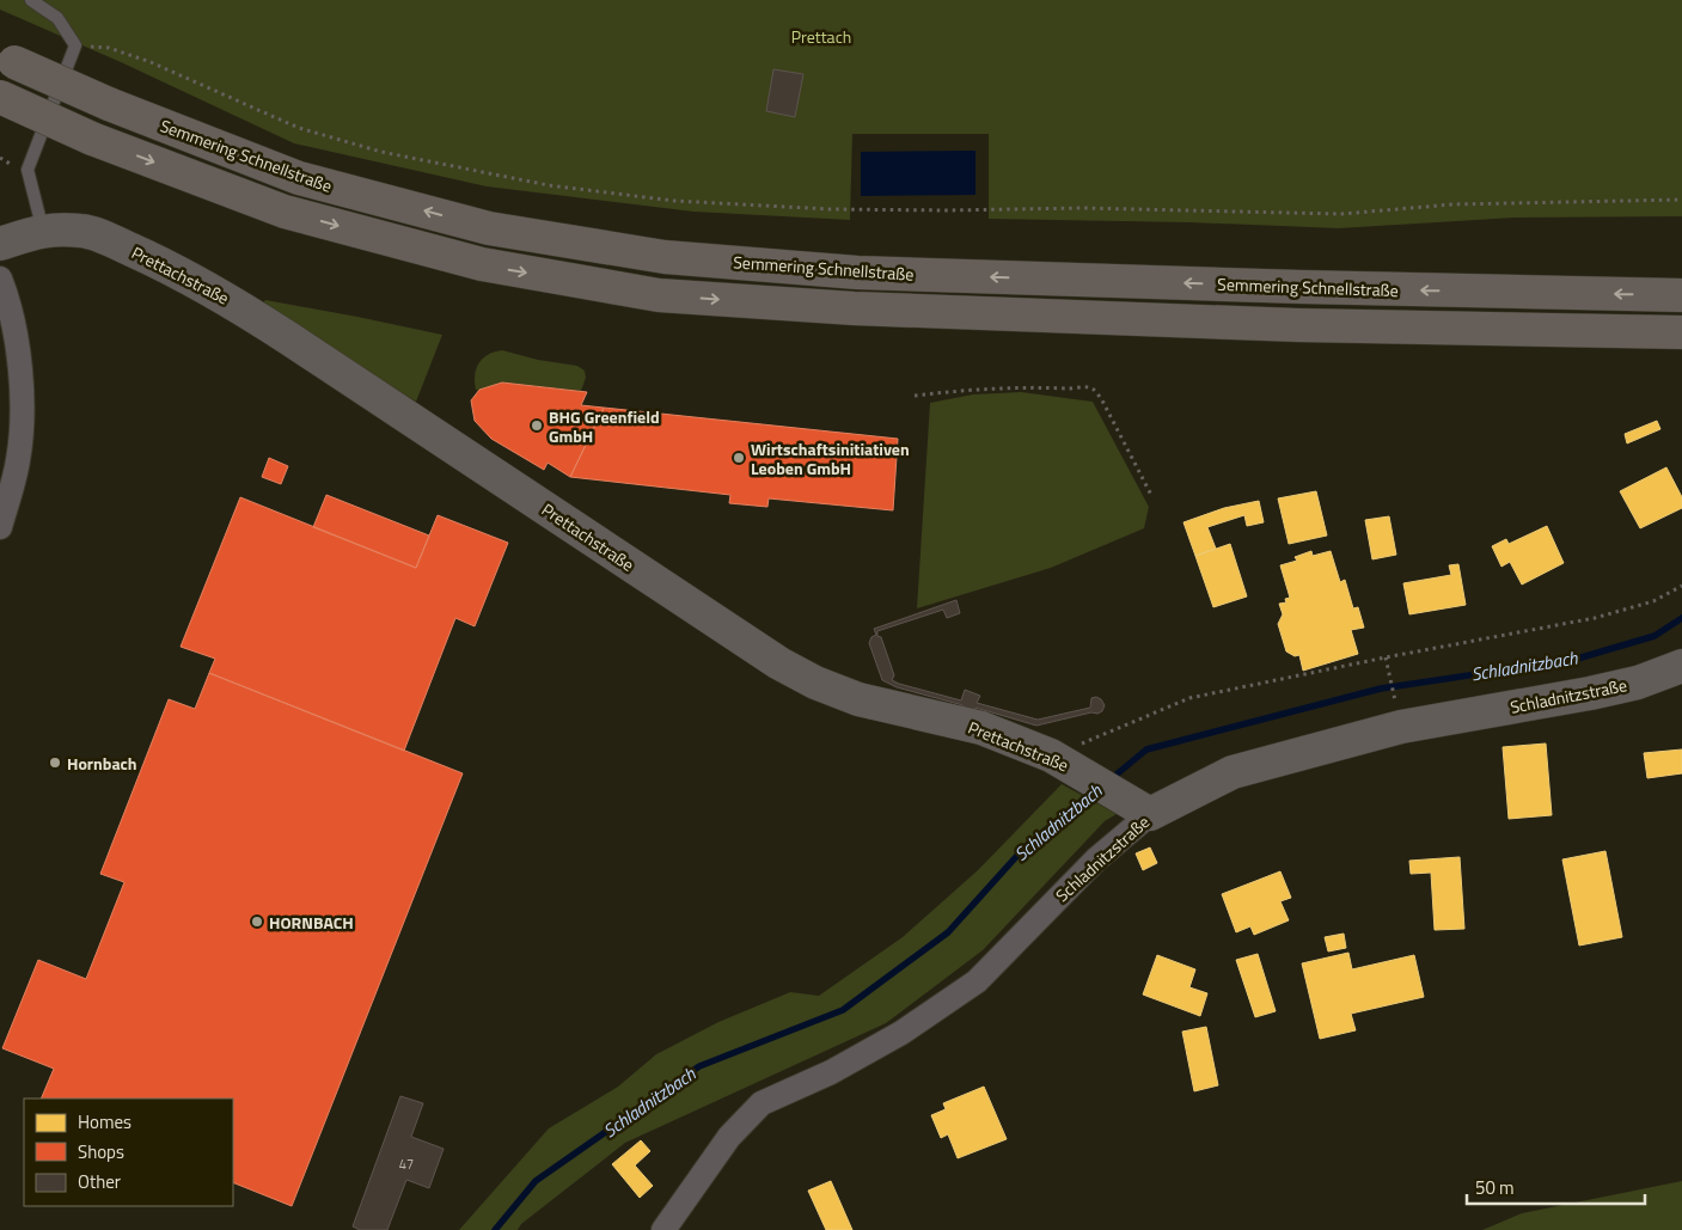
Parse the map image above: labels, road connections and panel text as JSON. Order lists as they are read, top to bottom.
{
  "streets": {
    "highway": ["Semmering Schnellstraße"],
    "street": ["Prettachstraße", "Schladnitzstraße"]
  },
  "crossings": [
    ["Prettachstraße", "Schladnitzstraße"]
  ],
  "water": ["Schladnitzbach"],
  "parks": ["Prettach"],
  "places": [
    "BHG Greenfield GmbH",
    "Wirtschaftsinitiativen Leoben GmbH",
    "Hornbach",
    "HORNBACH"
  ],
  "house_numbers": ["47"],
  "legend": ["Homes", "Shops", "Other"],
  "scale_bar": "50 m"
}
